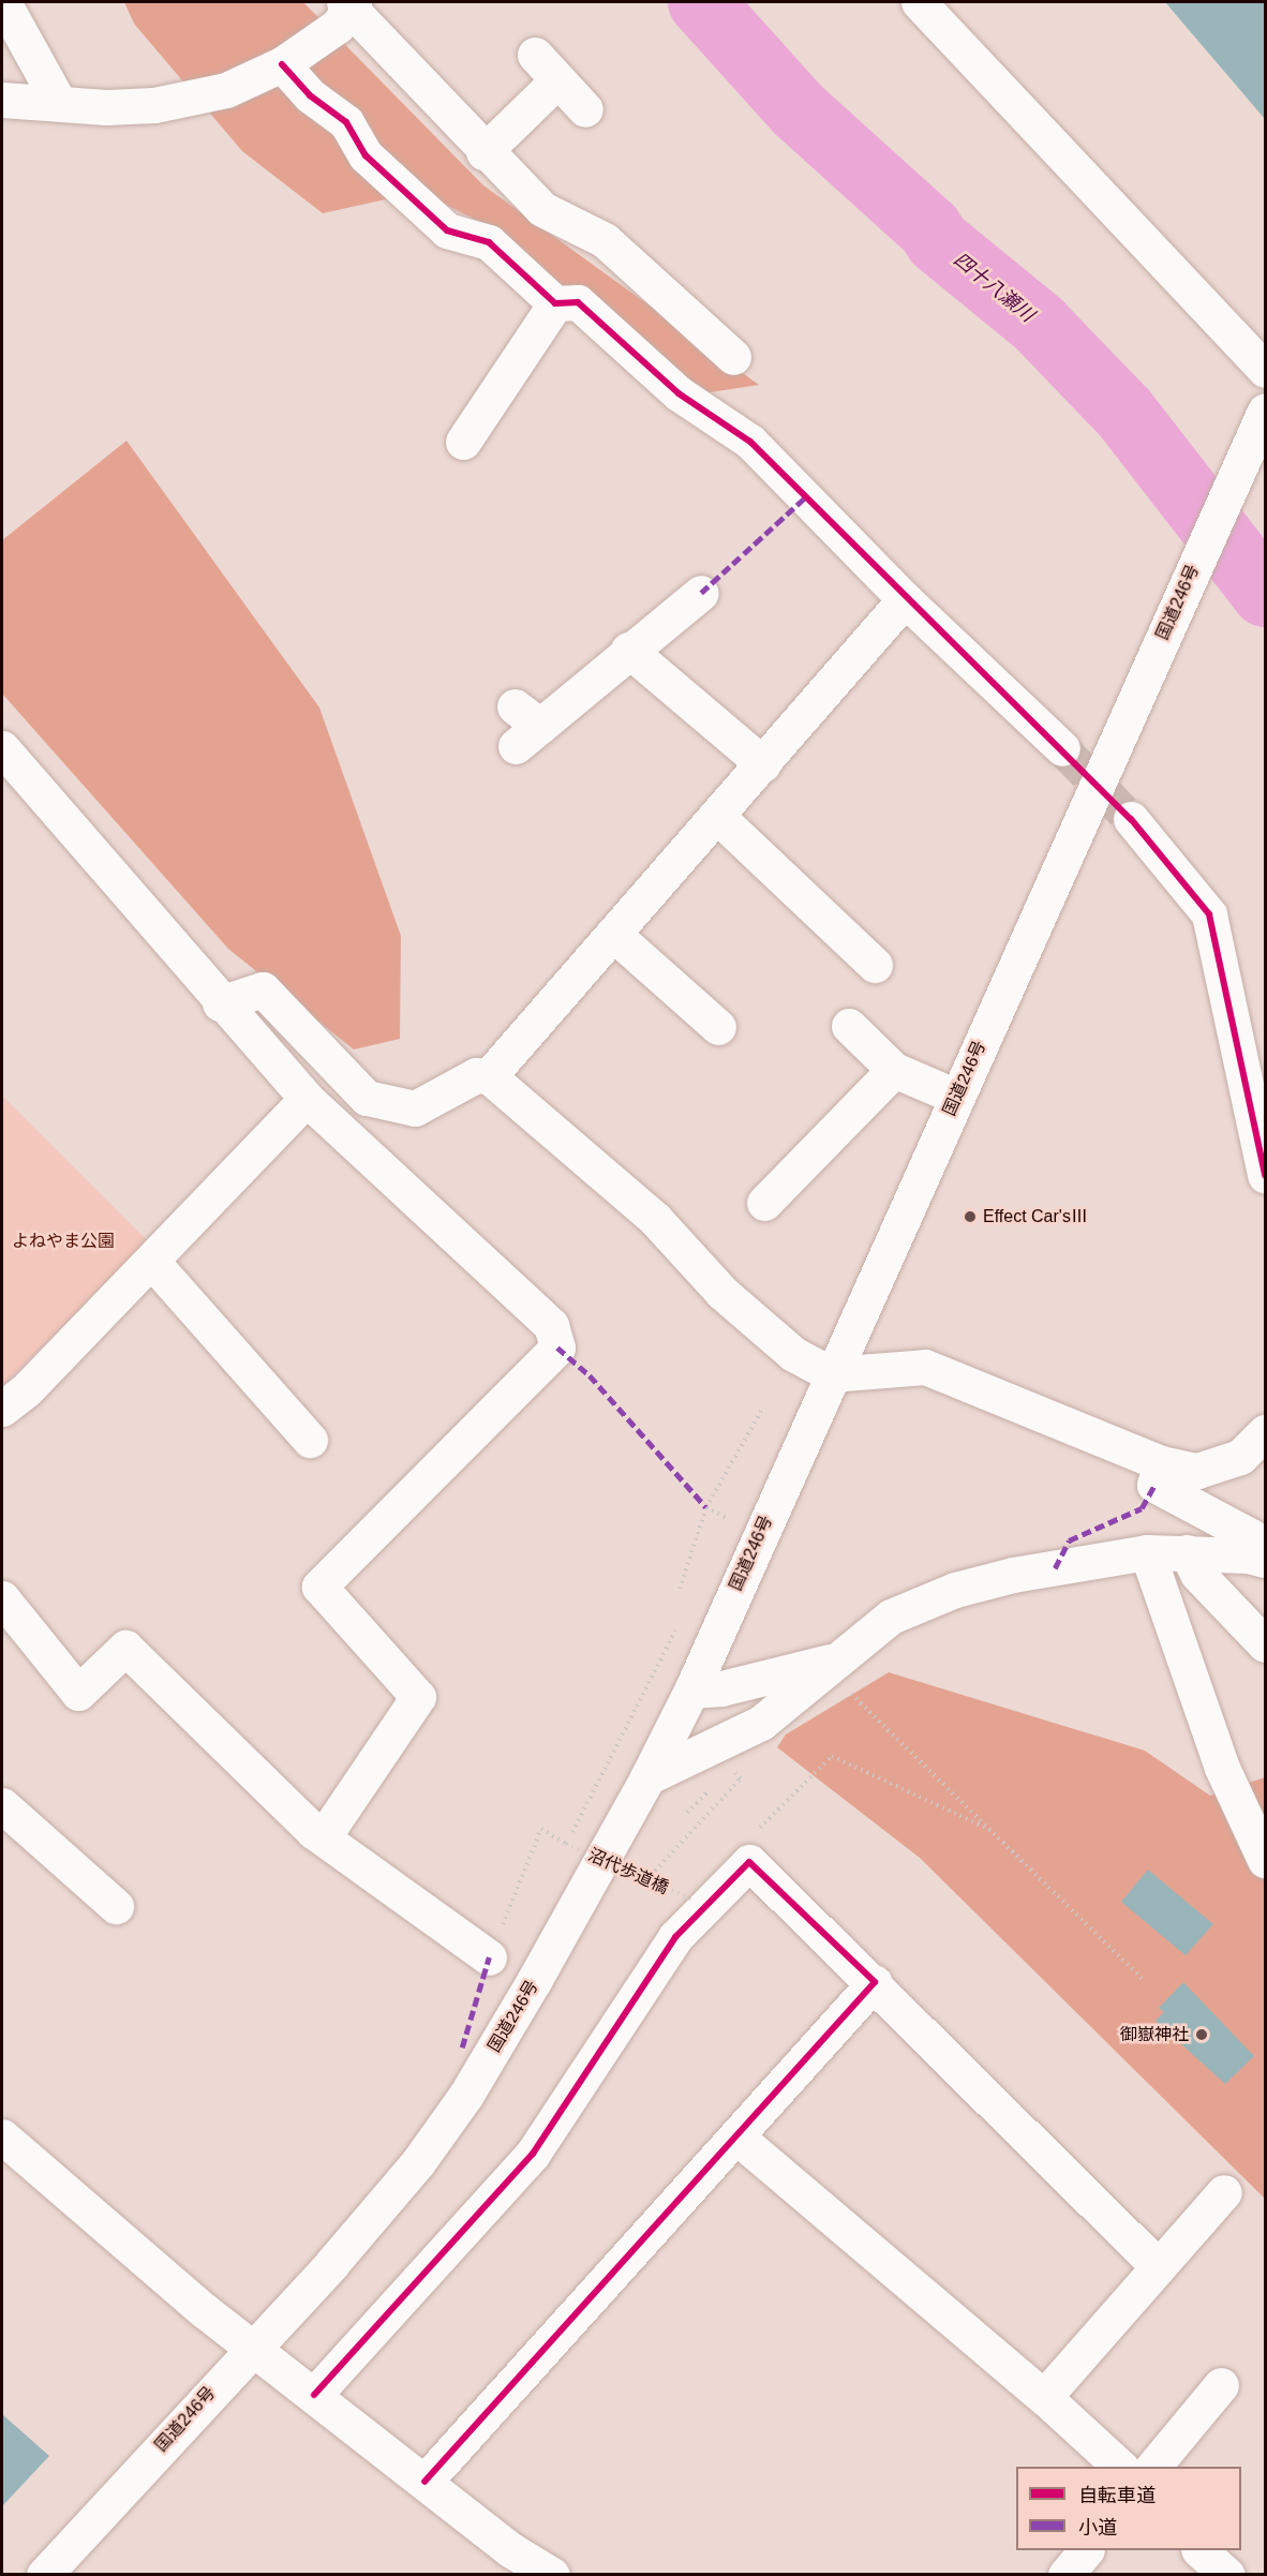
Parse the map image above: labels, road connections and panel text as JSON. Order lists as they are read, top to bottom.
{
  "streets": {
    "main road": ["国道246号"],
    "path": ["沼代歩道橋"]
  },
  "water": ["四十八瀬川"],
  "parks": ["よねやま公園"],
  "places": ["Effect Car'sⅢ", "御嶽神社"],
  "legend": ["自転車道", "小道"]
}
